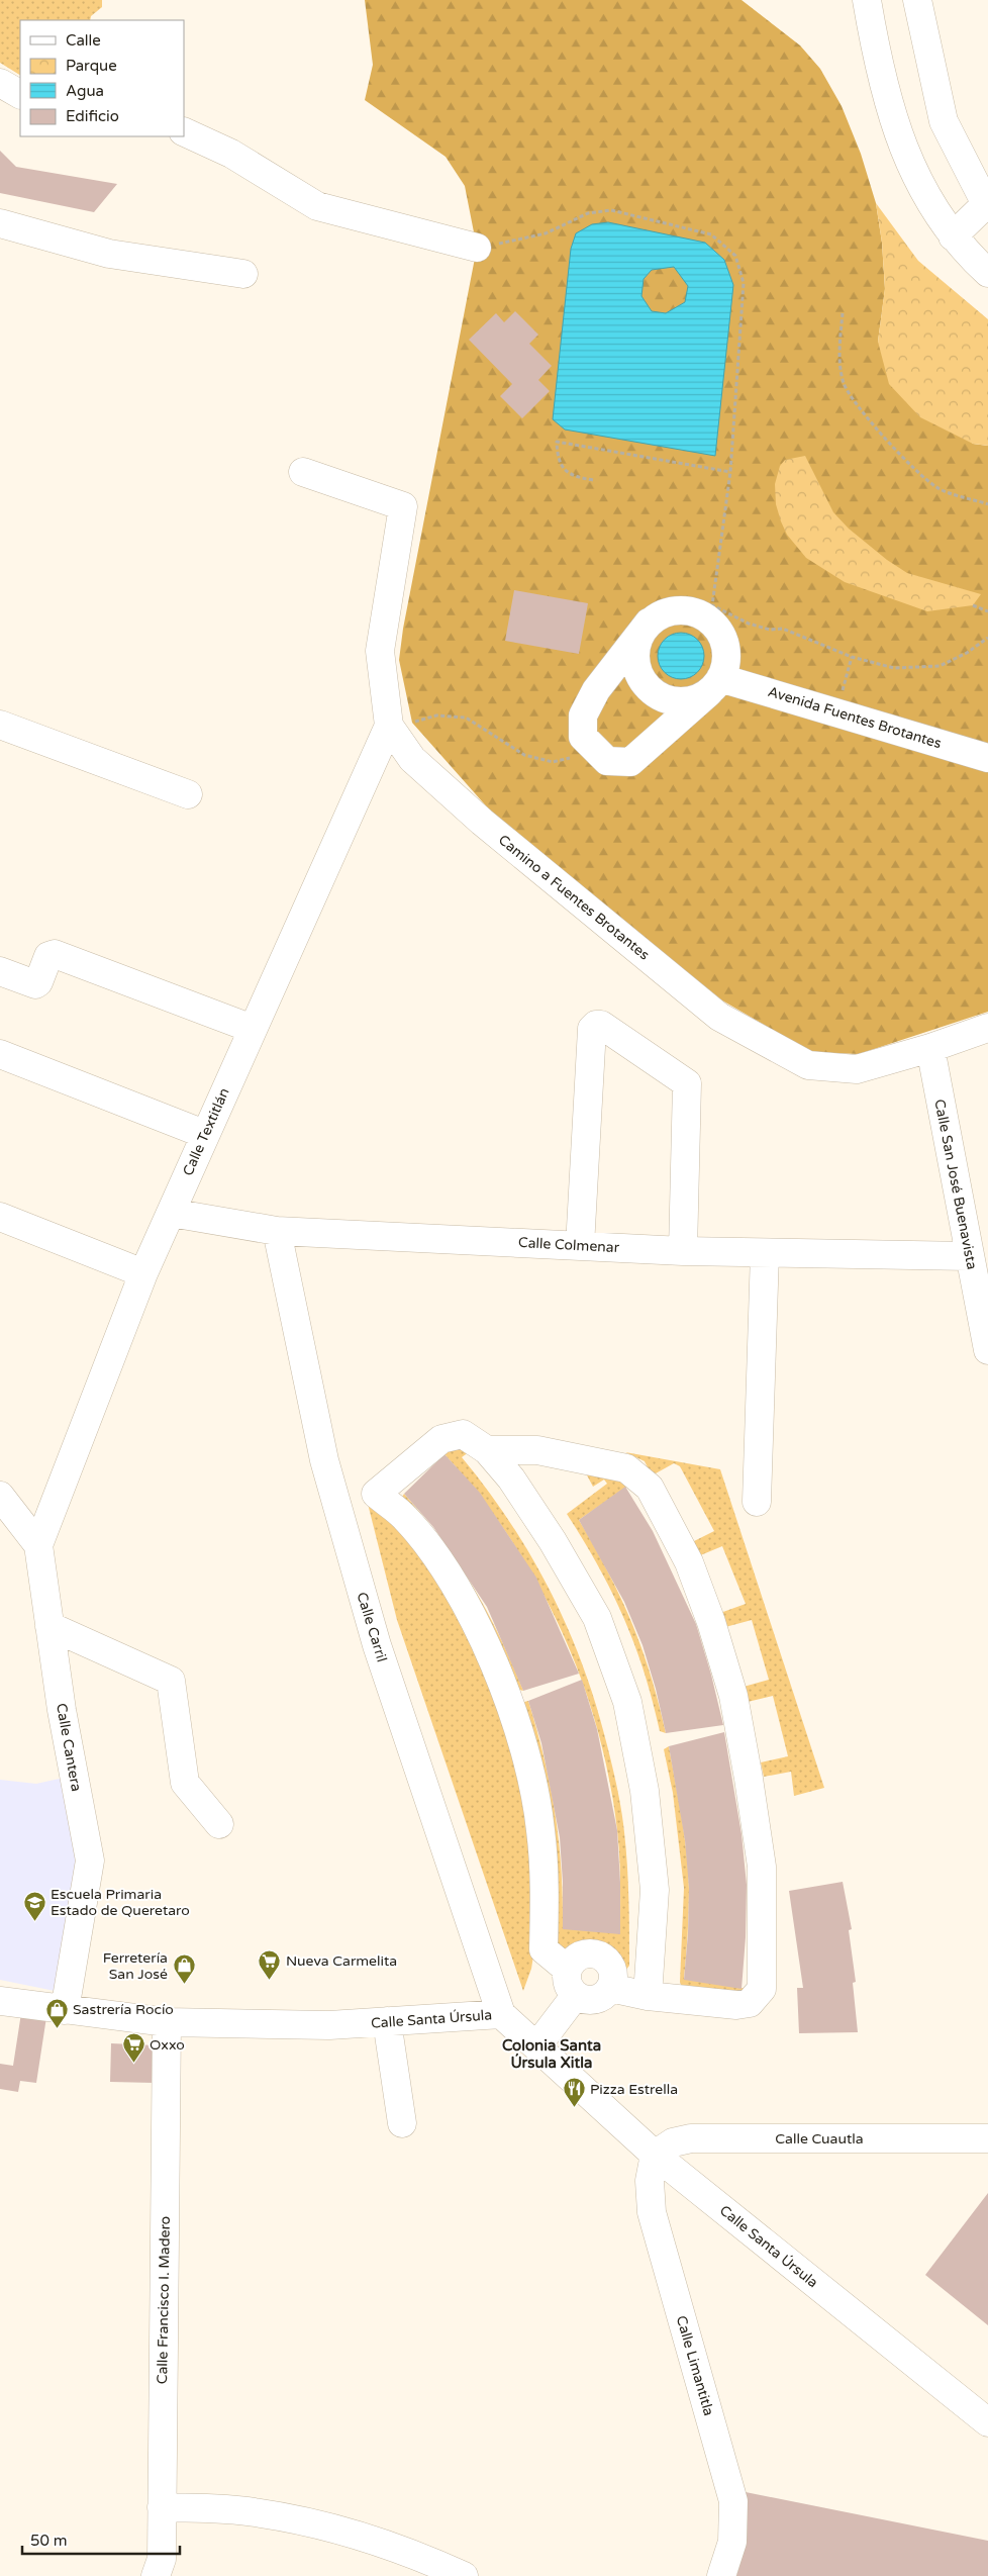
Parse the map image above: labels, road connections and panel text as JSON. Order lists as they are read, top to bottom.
{
  "streets": {
    "street": [
      "Avenida Fuentes Brotantes",
      "Camino a Fuentes Brotantes",
      "Calle Textitlán",
      "Calle San José Buenavista",
      "Calle Colmenar",
      "Calle Carril",
      "Calle Cantera",
      "Calle Santa Úrsula",
      "Calle Cuautla",
      "Calle Francisco I. Madero",
      "Calle Limantitla"
    ]
  },
  "crossings": [
    ["Camino a Fuentes Brotantes", "Calle Textitlán"],
    ["Camino a Fuentes Brotantes", "Calle San José Buenavista"],
    ["Calle Textitlán", "Calle Colmenar"],
    ["Calle Textitlán", "Calle Cantera"],
    ["Calle San José Buenavista", "Calle Colmenar"],
    ["Calle Colmenar", "Calle Carril"],
    ["Calle Carril", "Calle Santa Úrsula"],
    ["Calle Cantera", "Calle Santa Úrsula"],
    ["Calle Santa Úrsula", "Calle Cuautla"],
    ["Calle Santa Úrsula", "Calle Francisco I. Madero"],
    ["Calle Santa Úrsula", "Calle Limantitla"],
    ["Calle Cuautla", "Calle Limantitla"]
  ],
  "districts": ["Colonia Santa Úrsula Xitla"],
  "places": {
    "school or university": ["Escuela Primaria Estado de Queretaro"],
    "supermarket": ["Nueva Carmelita", "Oxxo"],
    "shop": ["Ferretería San José", "Sastrería Rocío"],
    "restaurant": ["Pizza Estrella"]
  },
  "legend": [
    "Calle",
    "Parque",
    "Agua",
    "Edificio"
  ],
  "scale_bar": "50 m"
}
